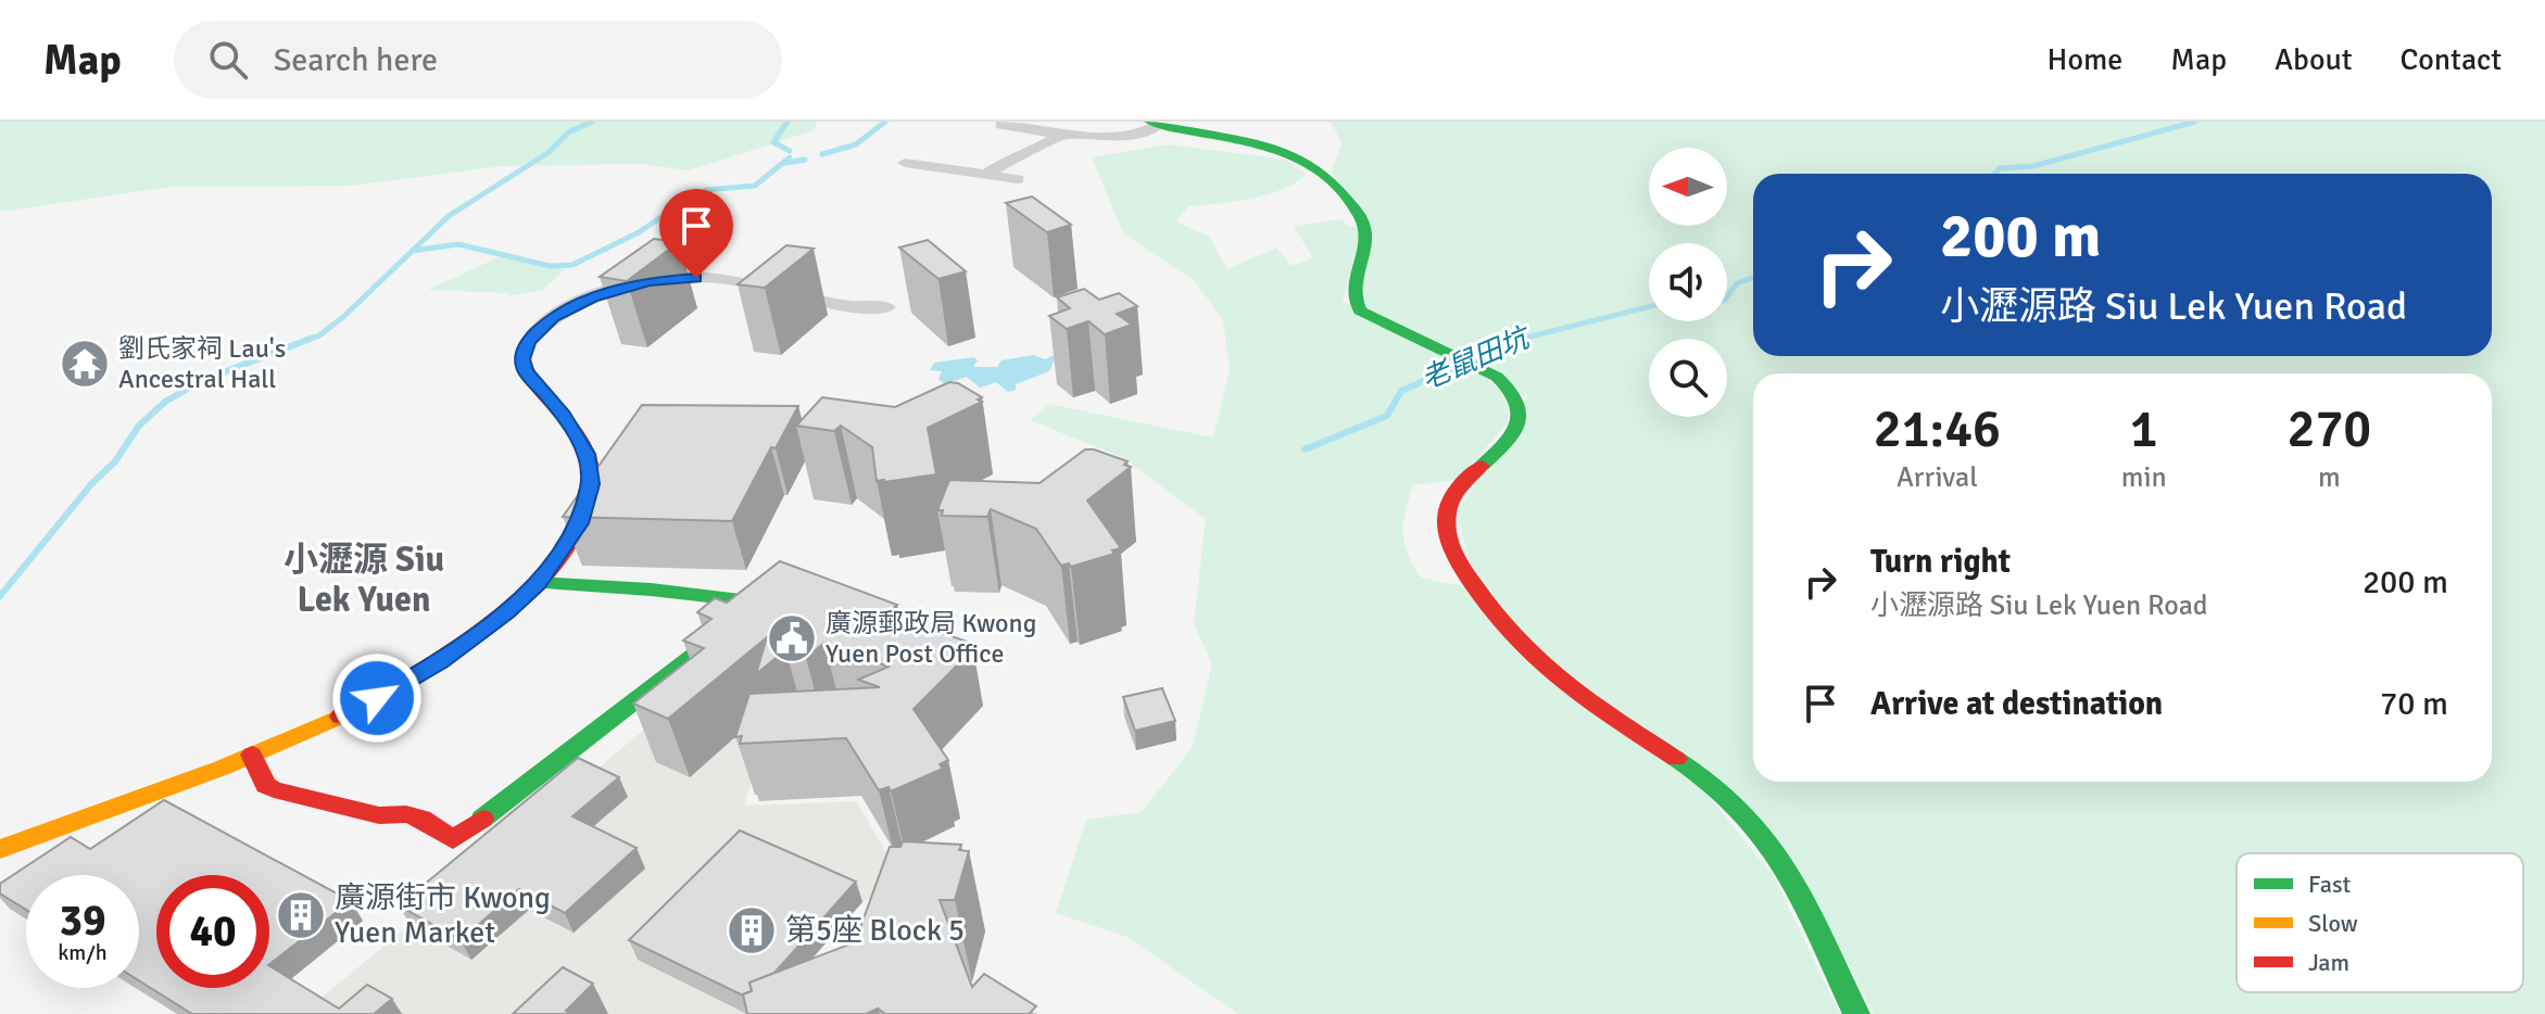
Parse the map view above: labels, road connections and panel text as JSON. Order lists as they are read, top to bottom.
{
  "districts": ["小瀝源 Siu Lek Yuen"],
  "water": ["老鼠田坑"],
  "places": {
    "temple": ["劉氏家祠 Lau's Ancestral Hall"],
    "public building": ["廣源郵政局 Kwong Yuen Post Office"],
    "building": ["廣源街市 Kwong Yuen Market", "第5座 Block 5"]
  },
  "legend": ["Fast", "Slow", "Jam"],
  "north": "left",
  "page": {
    "header": "Map",
    "search": "Search here",
    "nav": [
      "Home",
      "Map",
      "About",
      "Contact"
    ],
    "turn": ["200 m", "小瀝源路 Siu Lek Yuen Road"],
    "eta": [
      "21:46",
      "Arrival",
      "1",
      "min",
      "270",
      "m"
    ],
    "list": [
      {
        "name": "Turn right",
        "note": "小瀝源路 Siu Lek Yuen Road",
        "value": "200 m"
      },
      {
        "name": "Arrive at destination",
        "value": "70 m"
      }
    ],
    "speed": "39 km/h",
    "limit": "40"
  }
}
